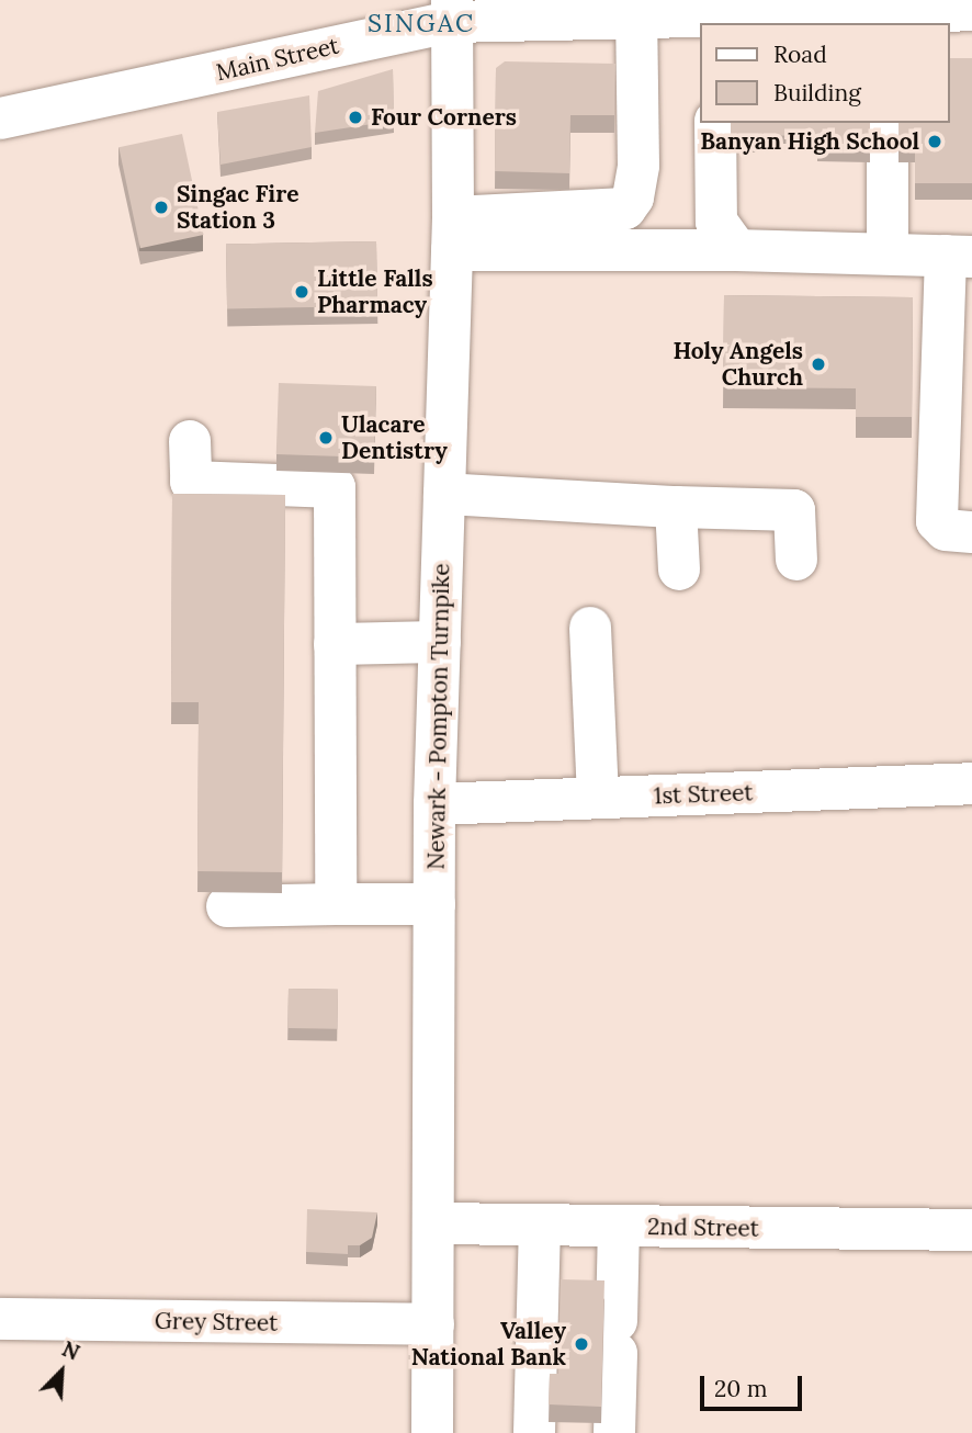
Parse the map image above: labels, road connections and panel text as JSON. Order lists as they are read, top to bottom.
{
  "streets": {
    "main road": [
      "Main Street",
      "Newark - Pompton Turnpike",
      "1st Street",
      "2nd Street",
      "Grey Street"
    ]
  },
  "crossings": [
    ["Main Street", "Newark - Pompton Turnpike"],
    ["Newark - Pompton Turnpike", "1st Street"],
    ["Newark - Pompton Turnpike", "2nd Street"],
    ["Newark - Pompton Turnpike", "Grey Street"]
  ],
  "districts": ["SINGAC"],
  "places": [
    "Four Corners",
    "Banyan High School",
    "Singac Fire Station 3",
    "Little Falls Pharmacy",
    "Holy Angels Church",
    "Ulacare Dentistry",
    "Valley National Bank"
  ],
  "legend": ["Road", "Building"],
  "scale_bar": "20 m",
  "north": "top right"
}
